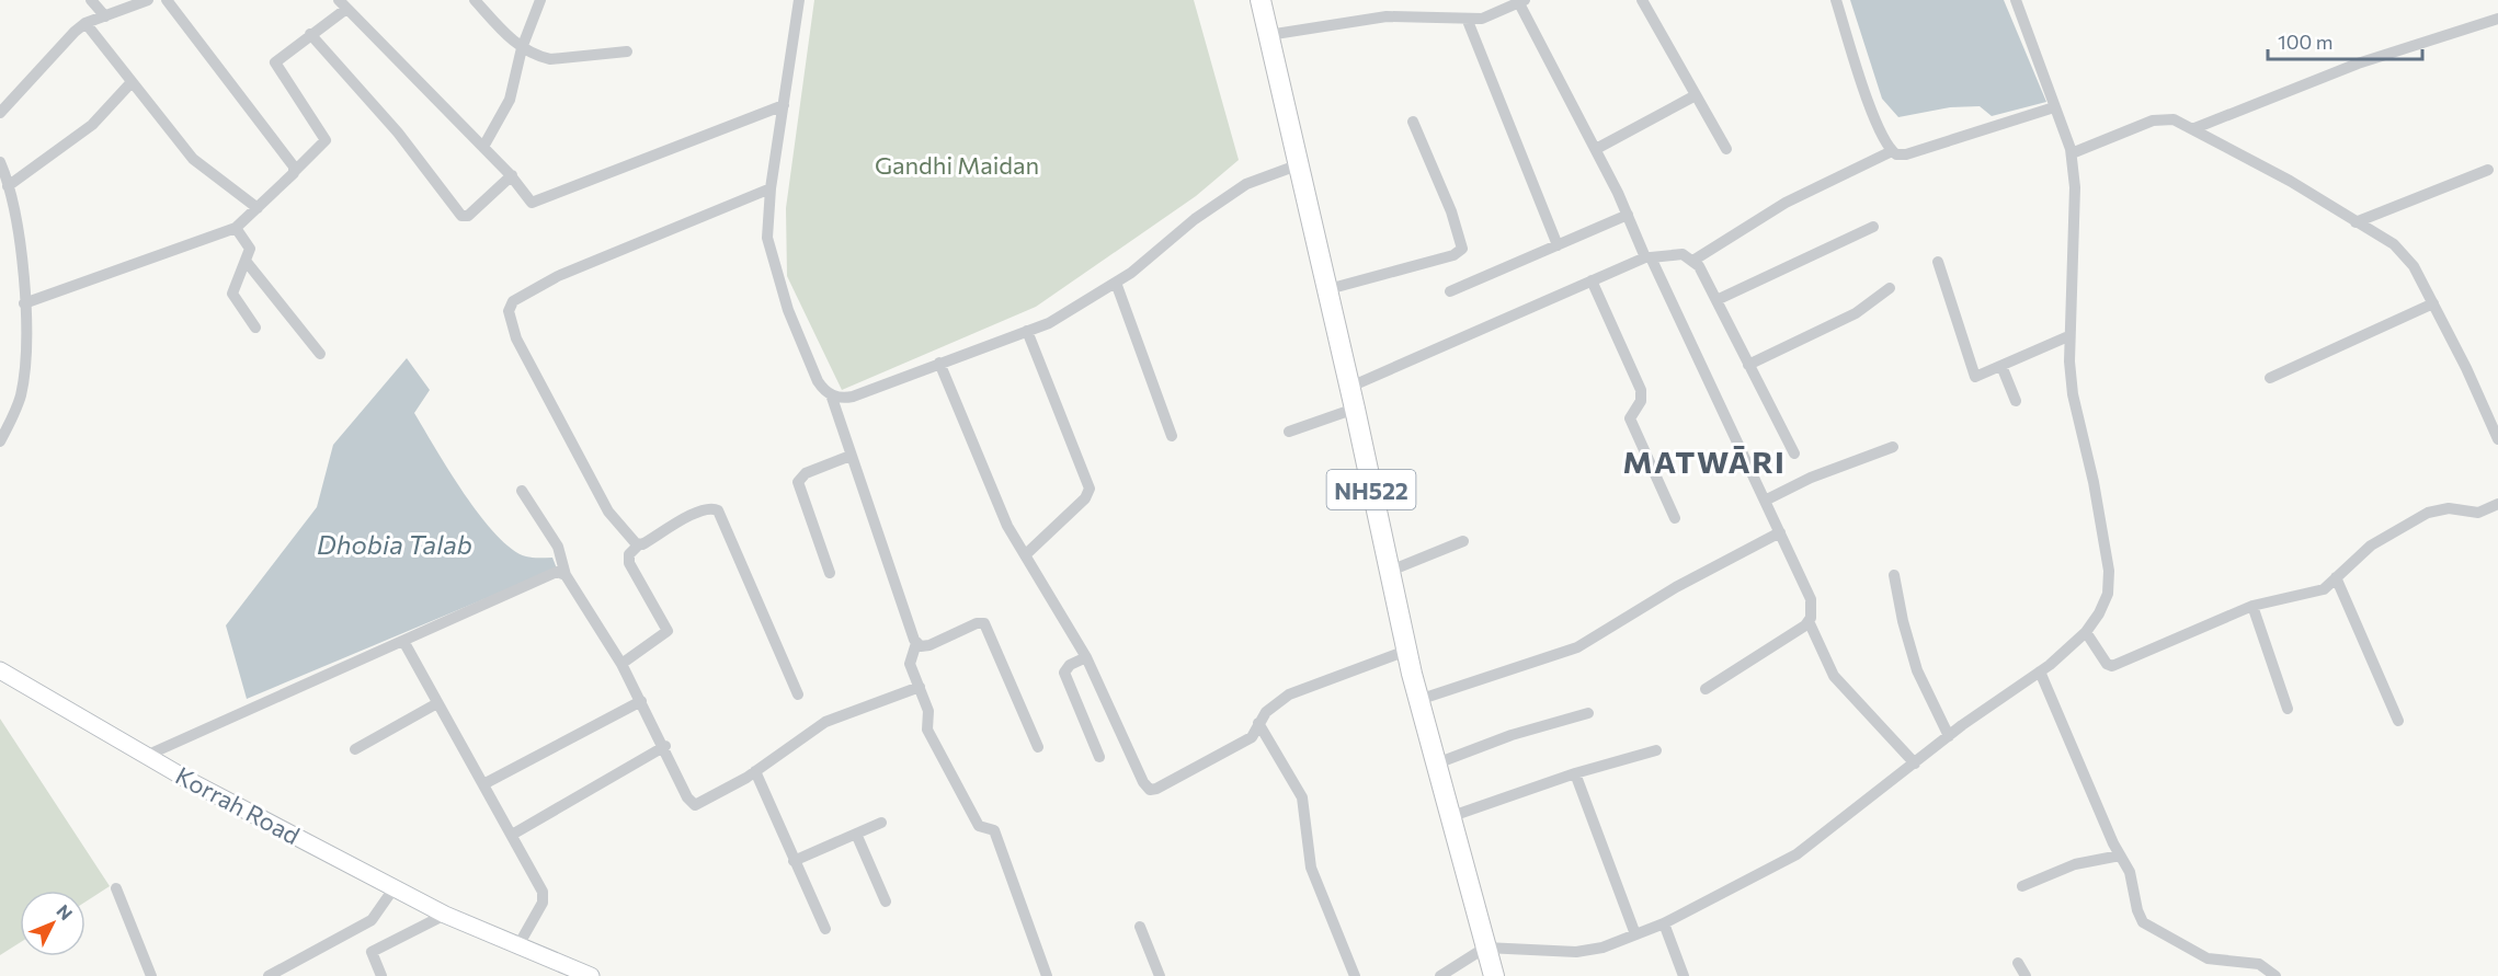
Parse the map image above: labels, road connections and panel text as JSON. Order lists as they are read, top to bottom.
{
  "streets": {
    "highway": ["NH522"],
    "main road": ["Korrah Road"]
  },
  "districts": ["MATWĀRI"],
  "water": ["Dhobia Talab"],
  "parks": ["Gandhi Maidan"],
  "scale_bar": "100 m",
  "north": "top right"
}
